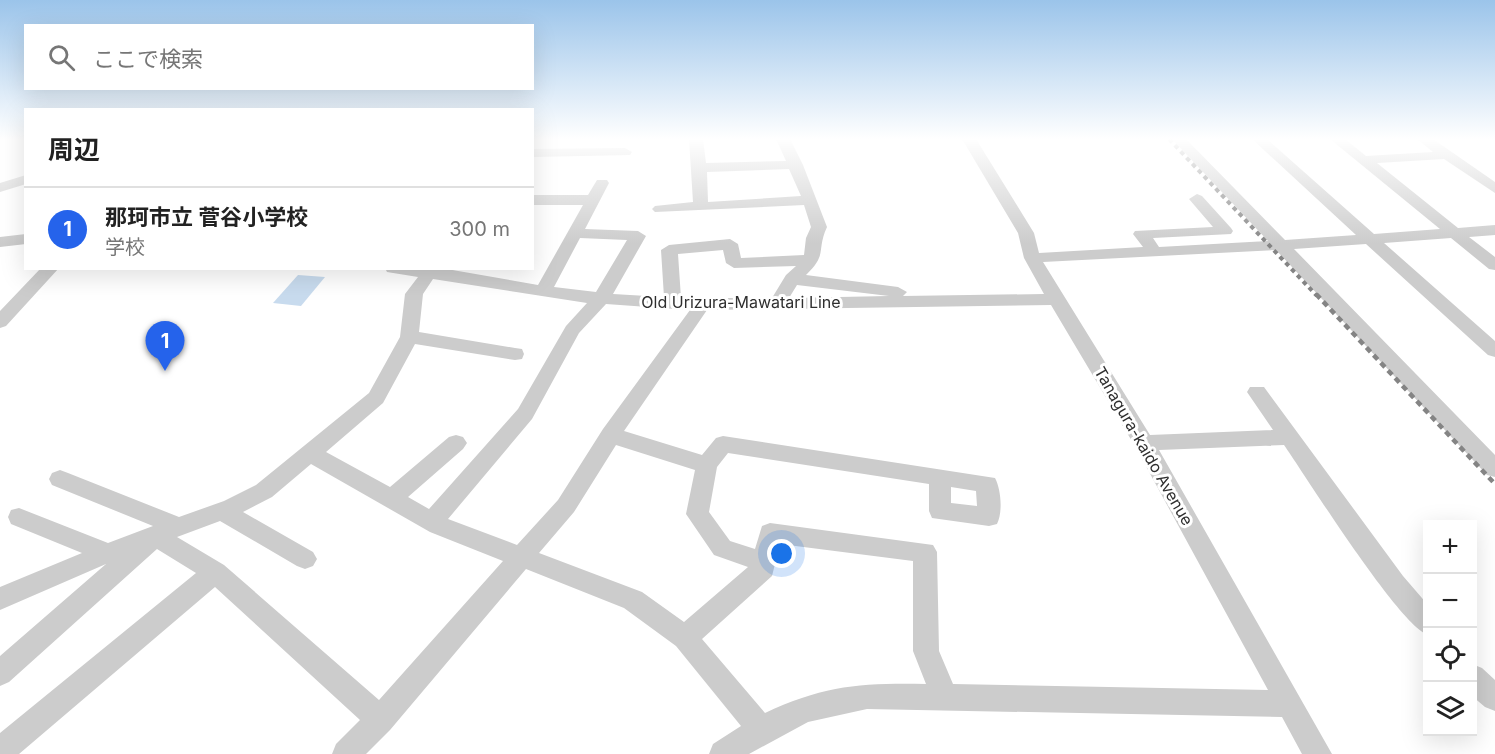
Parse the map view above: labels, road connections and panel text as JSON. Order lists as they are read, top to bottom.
{
  "streets": {
    "street": ["Old Urizura-Mawatari Line", "Tanagura-kaido Avenue"]
  },
  "crossings": [
    ["Old Urizura-Mawatari Line", "Tanagura-kaido Avenue"]
  ],
  "page": {
    "search": "ここで検索",
    "heading": "周辺",
    "list": [
      {
        "mark": "1",
        "name": "那珂市立 菅谷小学校",
        "note": "学校",
        "value": "300 m"
      }
    ],
    "pins": "1",
    "map_buttons": ["+", "−"]
  }
}
